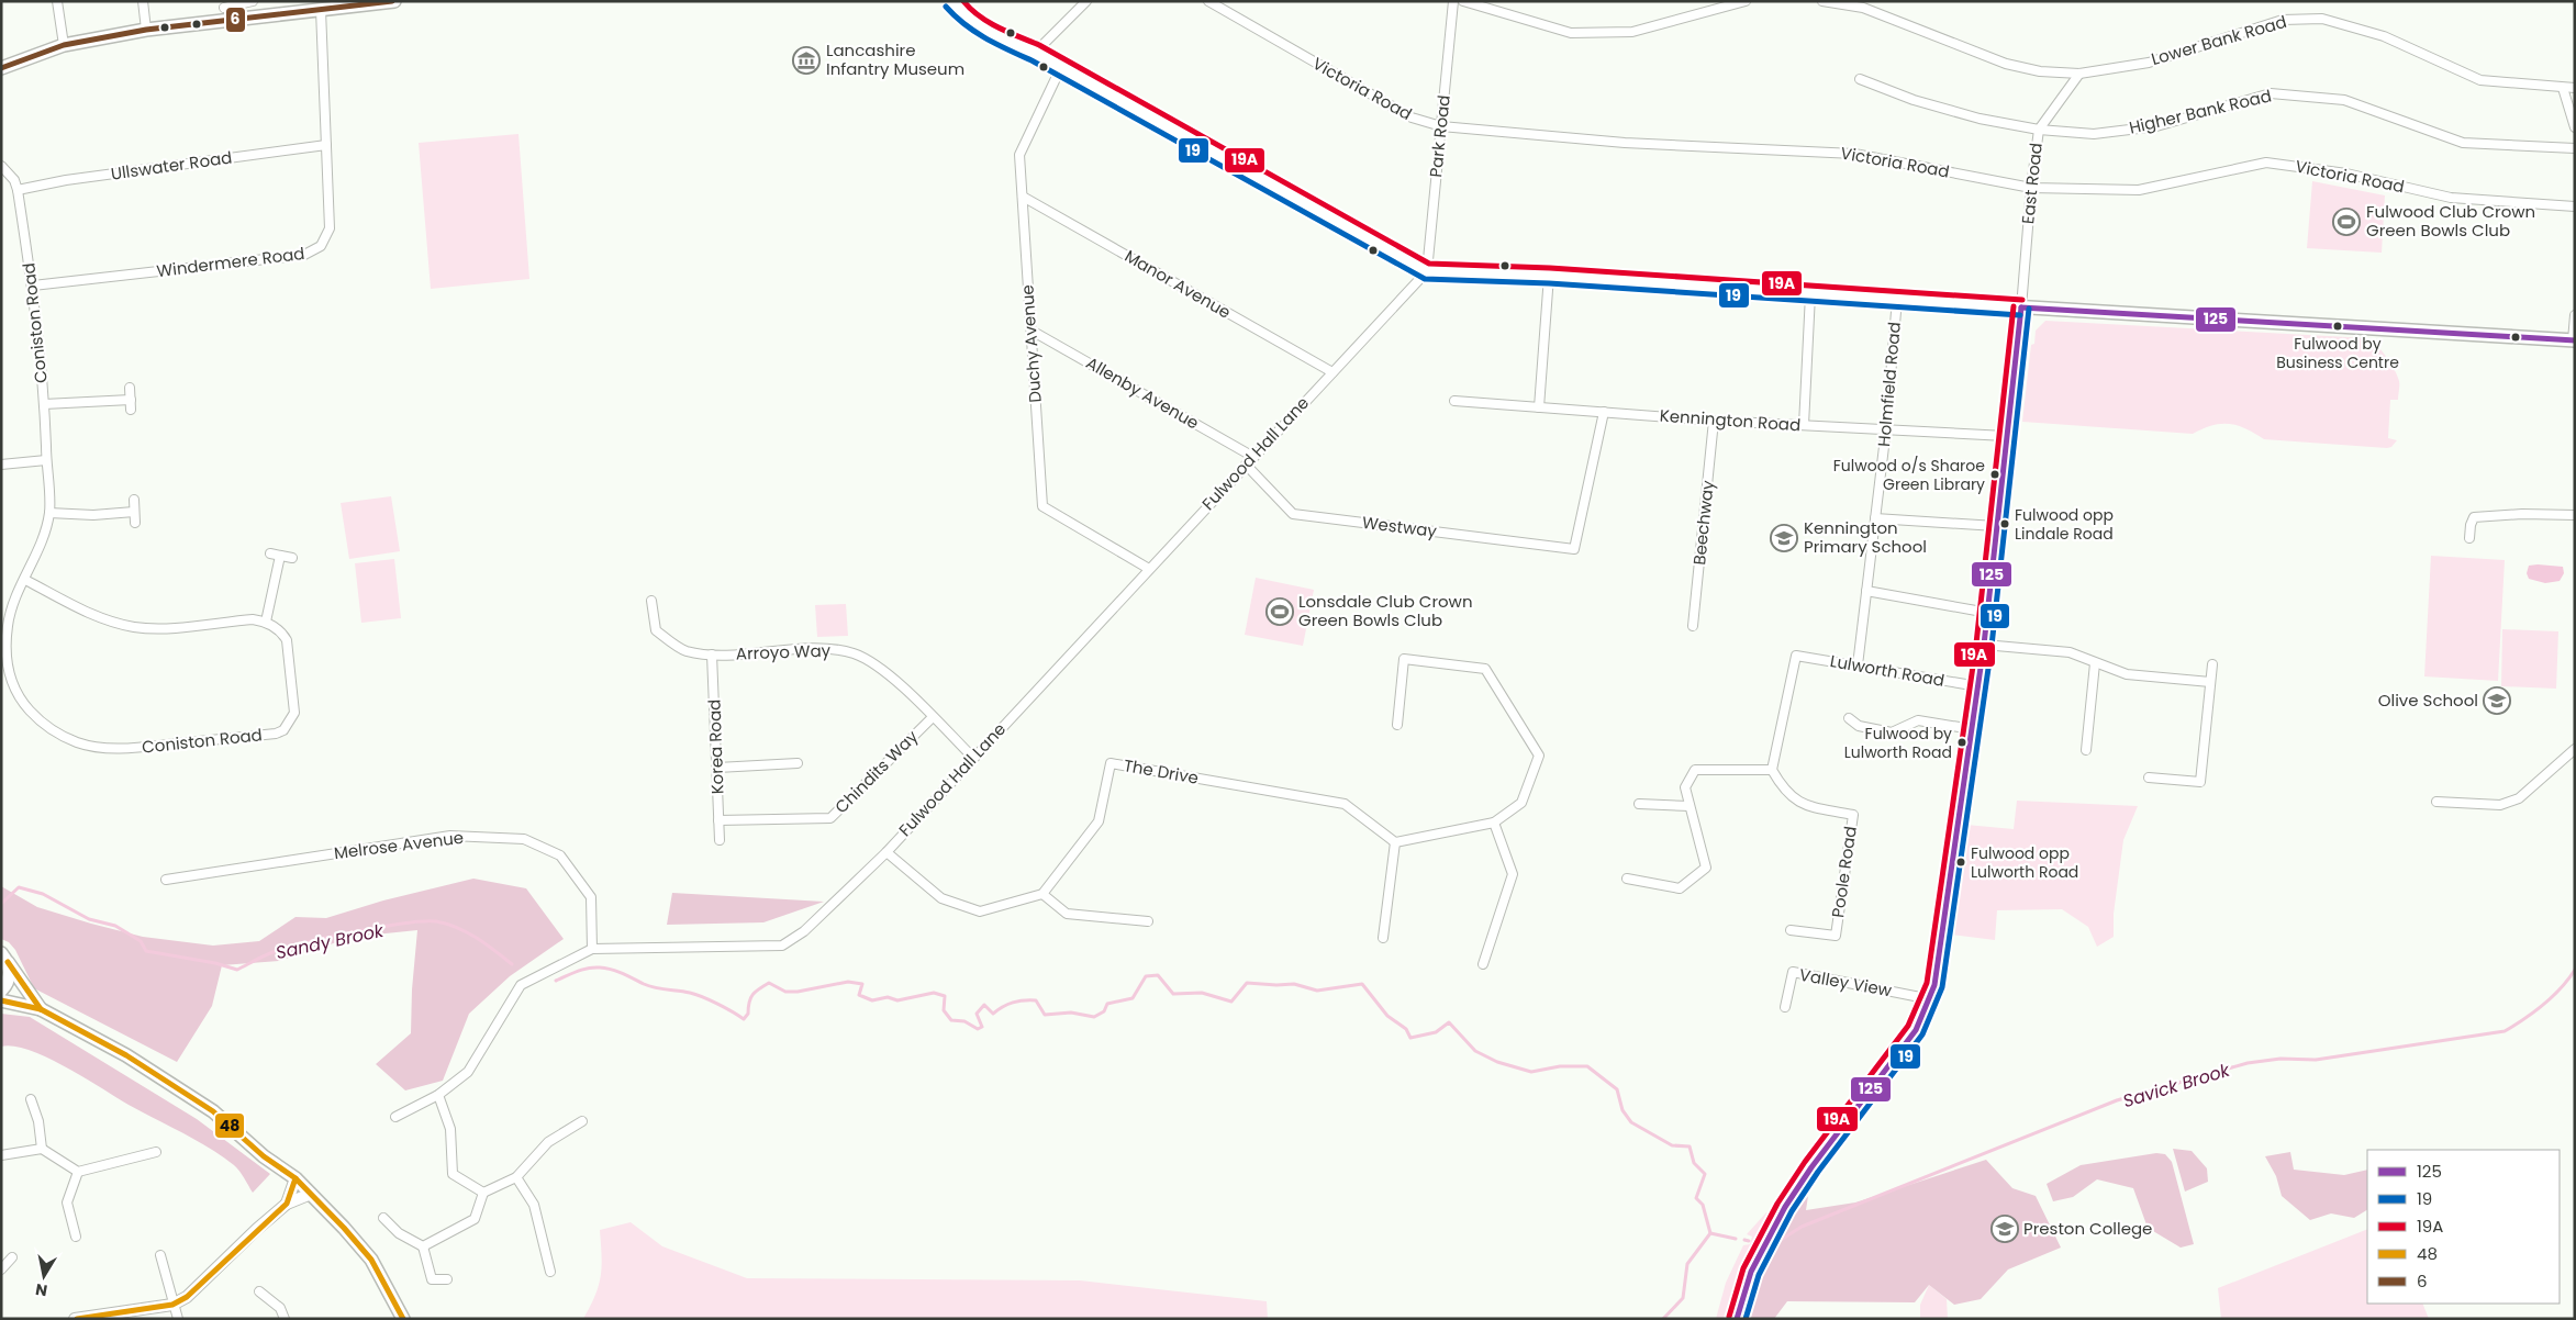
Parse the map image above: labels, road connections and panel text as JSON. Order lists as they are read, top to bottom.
{
  "streets": {
    "street": [
      "Lower Bank Road",
      "Victoria Road",
      "Higher Bank Road",
      "Park Road",
      "Ullswater Road",
      "East Road",
      "Windermere Road",
      "Manor Avenue",
      "Coniston Road",
      "Duchy Avenue",
      "Holmfield Road",
      "Allenby Avenue",
      "Kennington Road",
      "Fulwood Hall Lane",
      "Beechway",
      "Westway",
      "Arroyo Way",
      "Lulworth Road",
      "Korea Road",
      "Chindits Way",
      "The Drive",
      "Melrose Avenue",
      "Poole Road",
      "Valley View"
    ]
  },
  "crossings": [
    ["Lower Bank Road", "East Road"],
    ["Victoria Road", "Park Road"],
    ["Victoria Road", "East Road"],
    ["Higher Bank Road", "East Road"],
    ["Park Road", "Fulwood Hall Lane"],
    ["Ullswater Road", "Windermere Road"],
    ["Ullswater Road", "Coniston Road"],
    ["Windermere Road", "Coniston Road"],
    ["Manor Avenue", "Duchy Avenue"],
    ["Manor Avenue", "Fulwood Hall Lane"],
    ["Duchy Avenue", "Allenby Avenue"],
    ["Duchy Avenue", "Fulwood Hall Lane"],
    ["Holmfield Road", "Kennington Road"],
    ["Holmfield Road", "Lulworth Road"],
    ["Allenby Avenue", "Fulwood Hall Lane"],
    ["Kennington Road", "Beechway"],
    ["Kennington Road", "Westway"],
    ["Fulwood Hall Lane", "Westway"],
    ["Fulwood Hall Lane", "Arroyo Way"],
    ["Fulwood Hall Lane", "Melrose Avenue"],
    ["Arroyo Way", "Korea Road"],
    ["Arroyo Way", "Chindits Way"],
    ["Lulworth Road", "Poole Road"],
    ["Korea Road", "Chindits Way"]
  ],
  "water": ["Sandy Brook", "Savick Brook"],
  "places": {
    "museum": ["Lancashire Infantry Museum"],
    "sports": ["Fulwood Club Crown Green Bowls Club", "Lonsdale Club Crown Green Bowls Club"],
    "other": [
      "Fulwood by Business Centre",
      "Fulwood o/s Sharoe Green Library",
      "Fulwood opp Lindale Road",
      "Fulwood by Lulworth Road",
      "Fulwood opp Lulworth Road"
    ],
    "school or university": ["Kennington Primary School", "Olive School", "Preston College"]
  },
  "lines": [
    "transit line 19A",
    "transit line 6",
    "transit line 19",
    "transit line 125",
    "transit line 48"
  ],
  "legend": [
    "125",
    "19",
    "19A",
    "48",
    "6"
  ],
  "north": "bottom"
}
